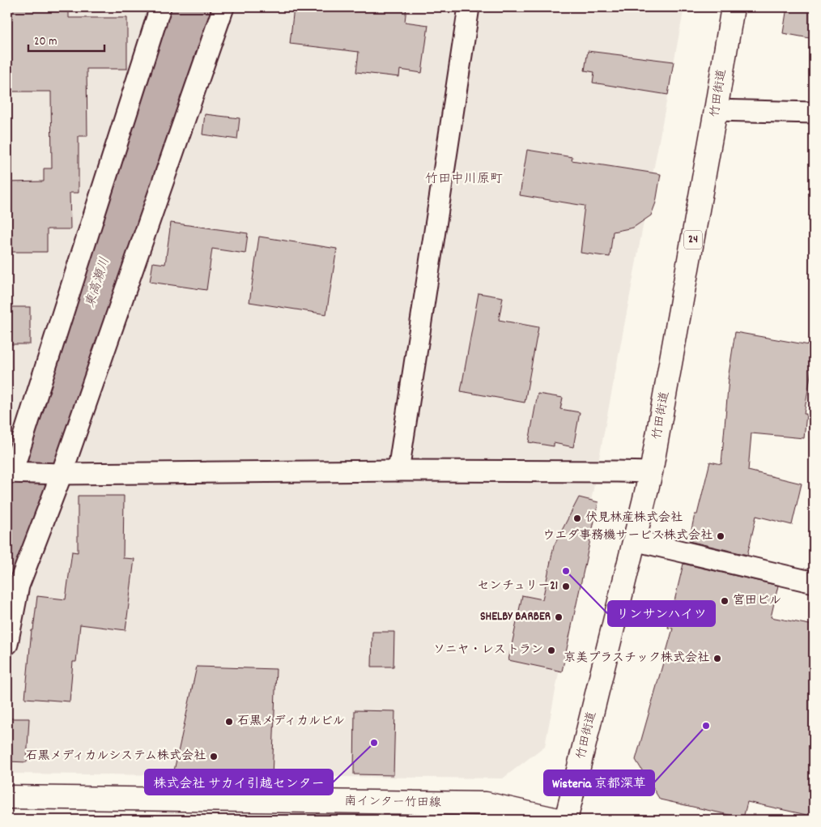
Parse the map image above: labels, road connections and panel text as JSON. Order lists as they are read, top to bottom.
{
  "streets": {
    "main road": ["竹田街道", "24", "南インター竹田線"]
  },
  "districts": ["竹田中川原町"],
  "water": ["東高瀬川"],
  "places": [
    "伏見林産株式会社",
    "ウエダ事務機サービス株式会社",
    "リンサンハイツ",
    "センチュリー21",
    "宮田ビル",
    "SHELBY BARBER",
    "ソニヤ・レストラン",
    "京美プラスチック株式会社",
    "石黒メディカルビル",
    "Wisteria 京都深草",
    "株式会社 サカイ引越センター",
    "石黒メディカルシステム株式会社"
  ],
  "scale_bar": "20 m"
}
